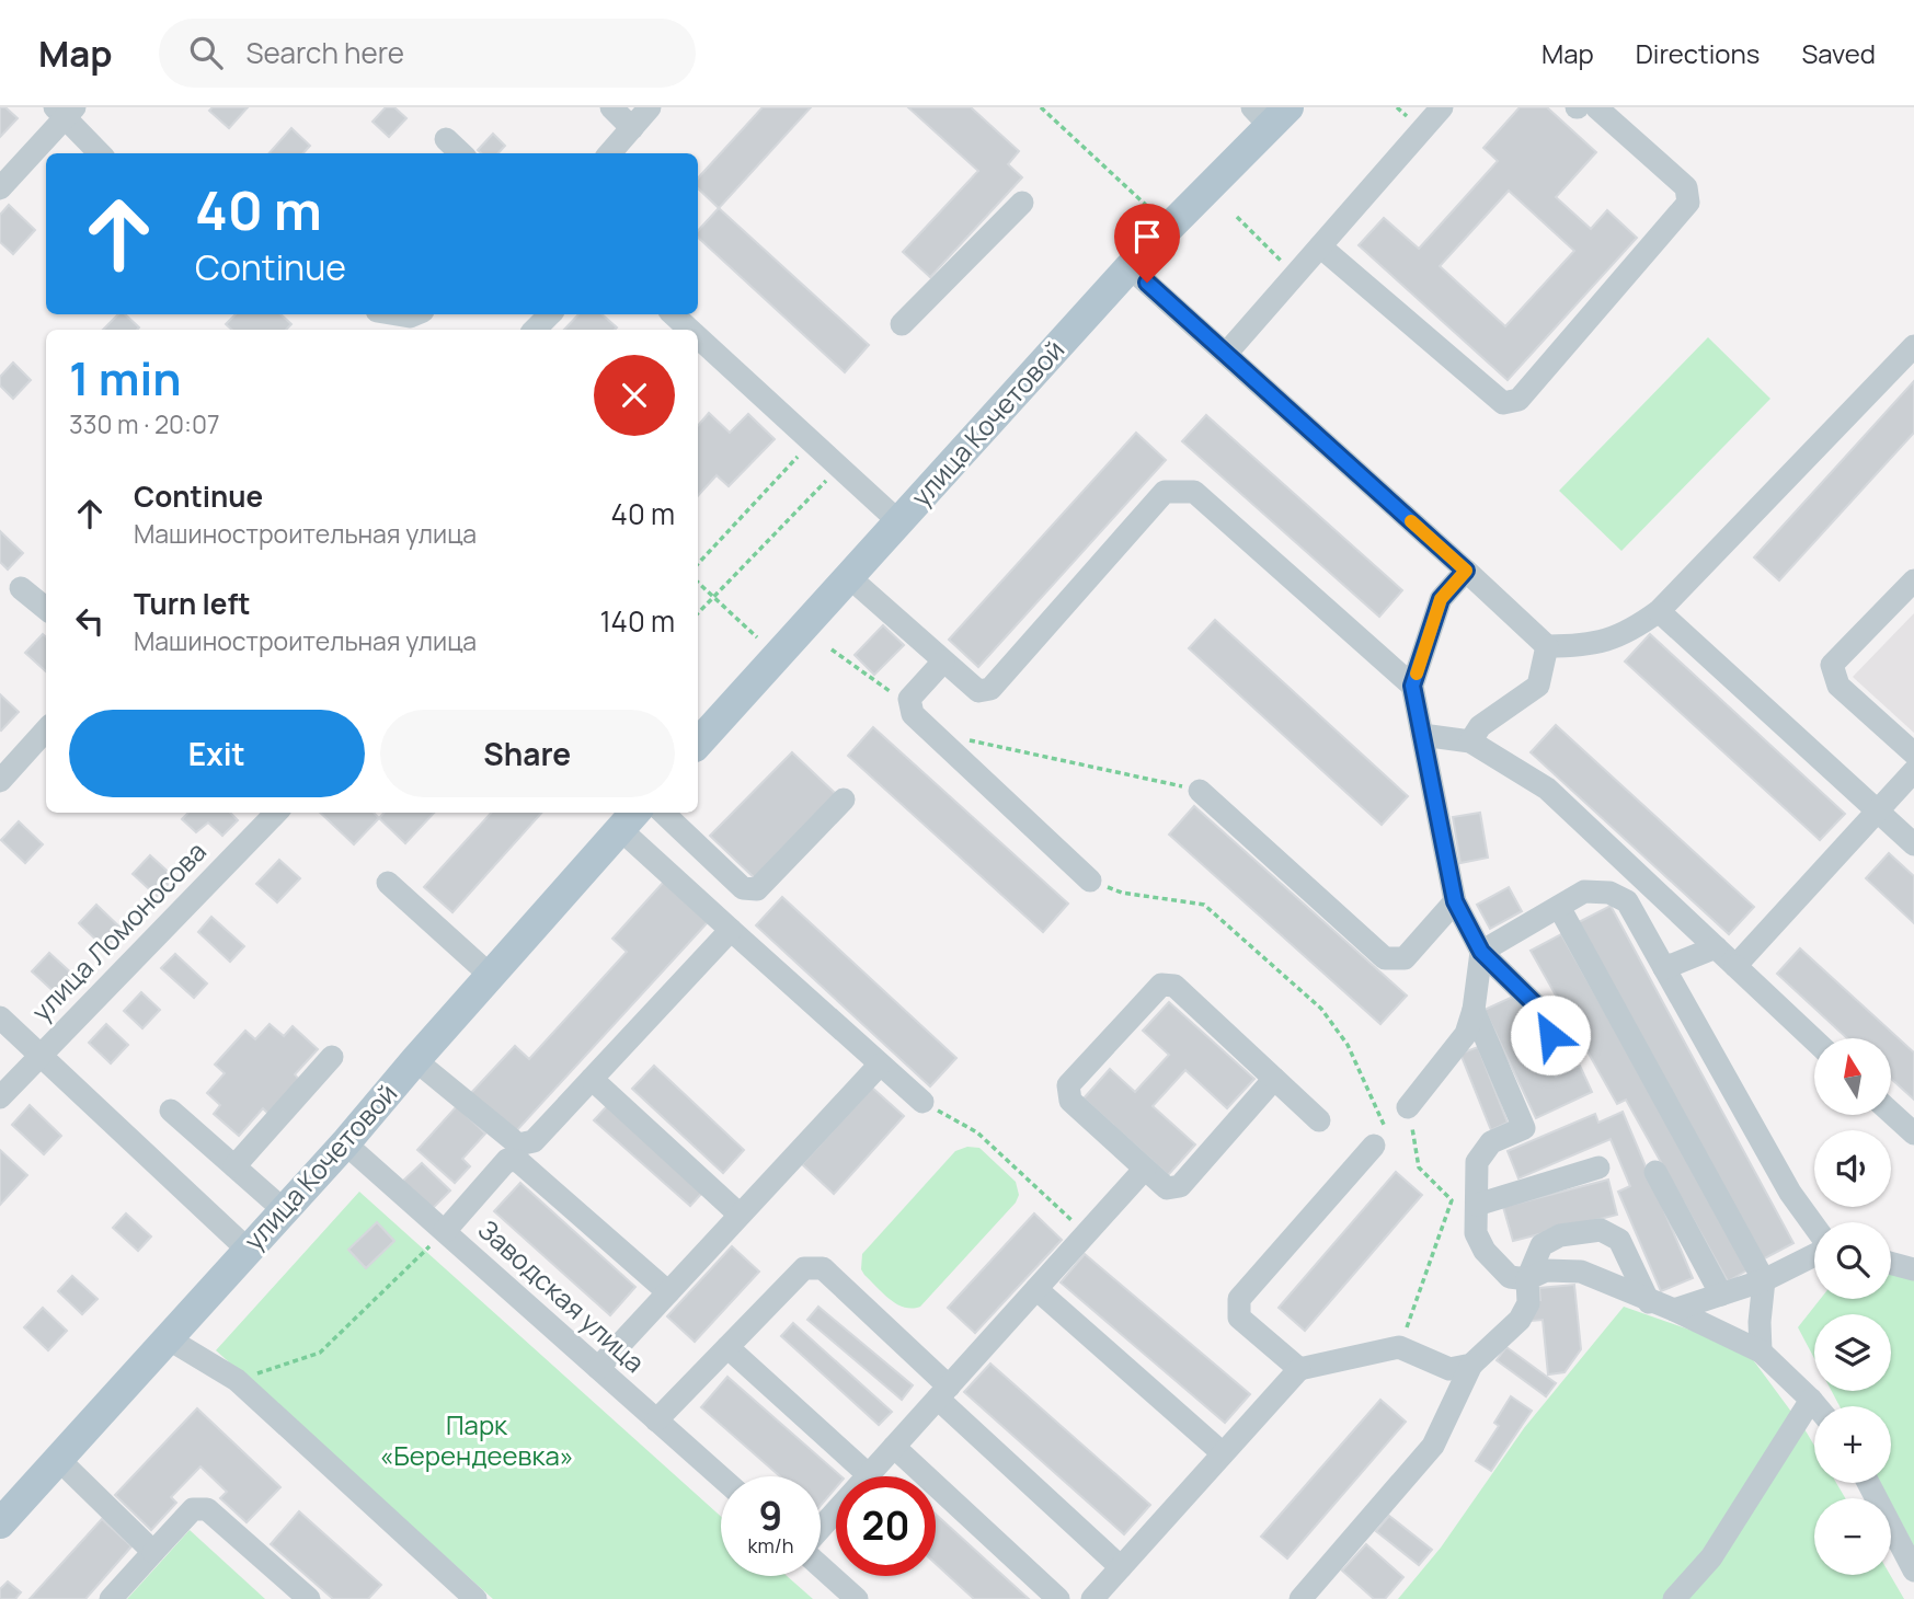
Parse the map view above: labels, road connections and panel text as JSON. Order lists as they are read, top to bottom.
{
  "streets": {
    "main road": ["улица Кочетовой"],
    "street": ["улица Ломоносова", "Заводская улица"]
  },
  "crossings": [
    ["улица Кочетовой", "Заводская улица"]
  ],
  "parks": ["Парк «Берендеевка»"],
  "north": "top",
  "page": {
    "header": "Map",
    "search": "Search here",
    "nav": ["Map", "Directions", "Saved"],
    "turn": ["40 m", "Continue"],
    "heading": ["1 min", "330 m · 20:07"],
    "list": [
      {
        "name": "Continue",
        "note": "Машиностроительная улица",
        "value": "40 m"
      },
      {
        "name": "Turn left",
        "note": "Машиностроительная улица",
        "value": "140 m"
      }
    ],
    "buttons": ["Exit", "Share"],
    "map_buttons": ["+", "−"],
    "speed": "9 km/h",
    "limit": "20"
  }
}
